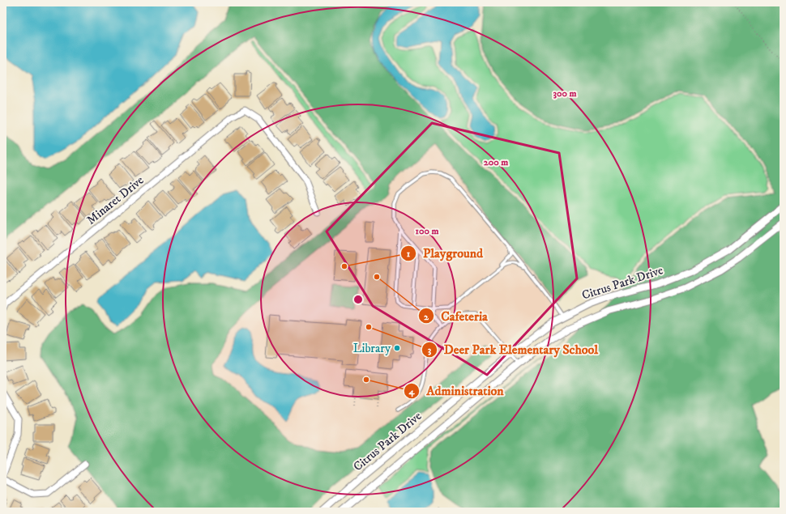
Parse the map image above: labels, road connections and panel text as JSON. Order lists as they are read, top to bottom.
{
  "streets": {
    "street": ["Minaret Drive", "Citrus Park Drive"]
  },
  "places": [
    "Playground",
    "Cafeteria",
    "Deer Park Elementary School",
    "Library",
    "Administration"
  ],
  "rings": ["300 m", "200 m", "100 m"]
}
